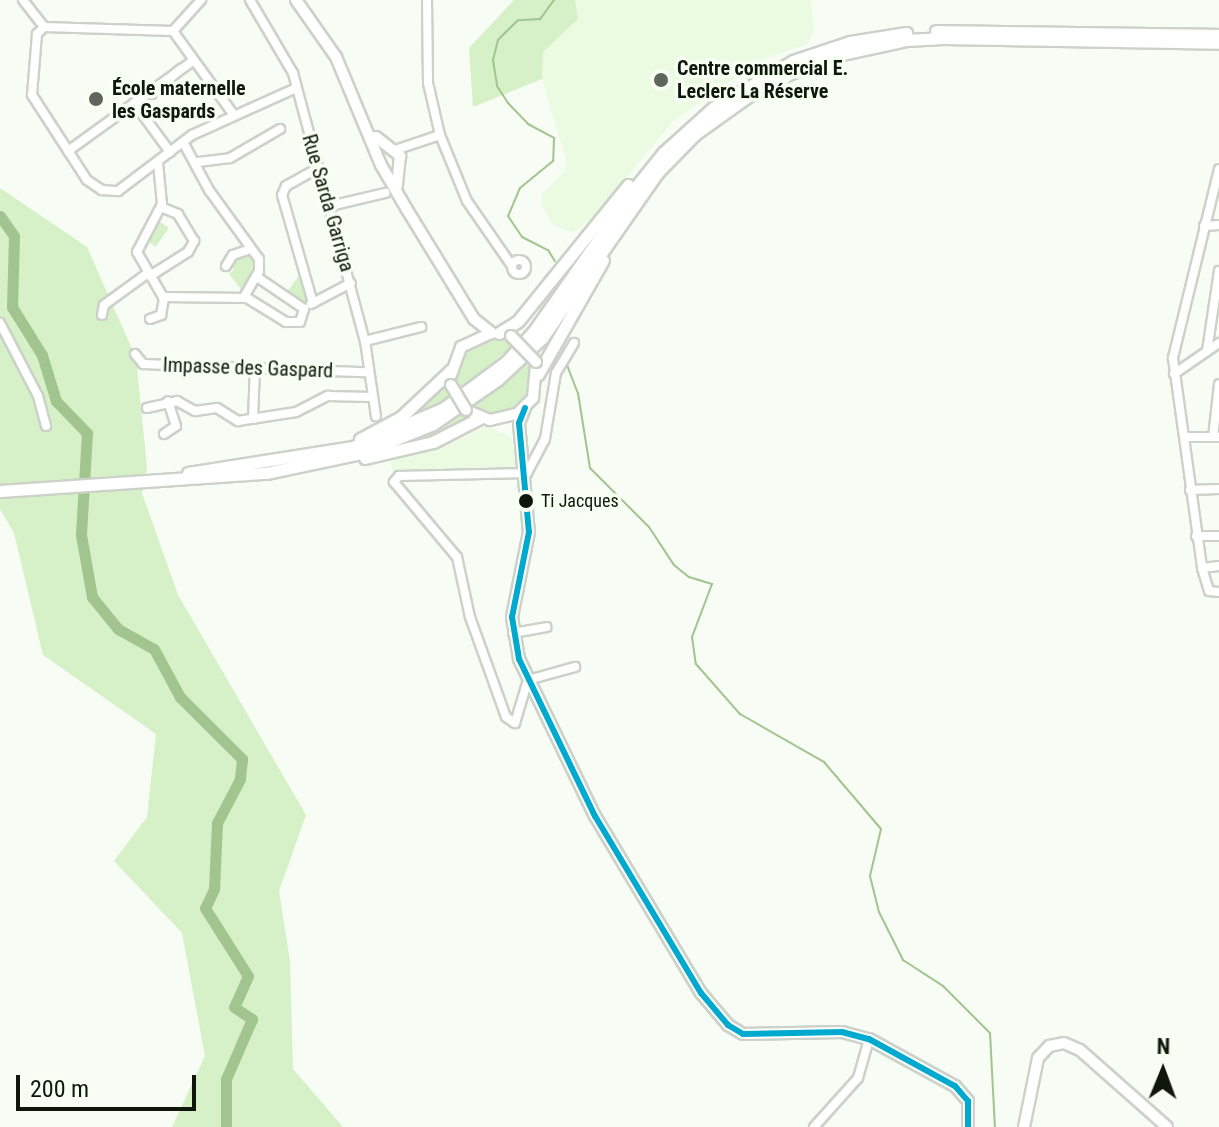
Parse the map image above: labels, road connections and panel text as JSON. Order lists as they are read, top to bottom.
{
  "streets": {
    "street": ["Rue Sarda Garriga", "Impasse des Gaspard"]
  },
  "crossings": [
    ["Rue Sarda Garriga", "Impasse des Gaspard"]
  ],
  "places": ["Centre commercial E. Leclerc La Réserve", "École maternelle les Gaspards", "Ti Jacques"],
  "scale_bar": "200 m",
  "north": "top"
}
